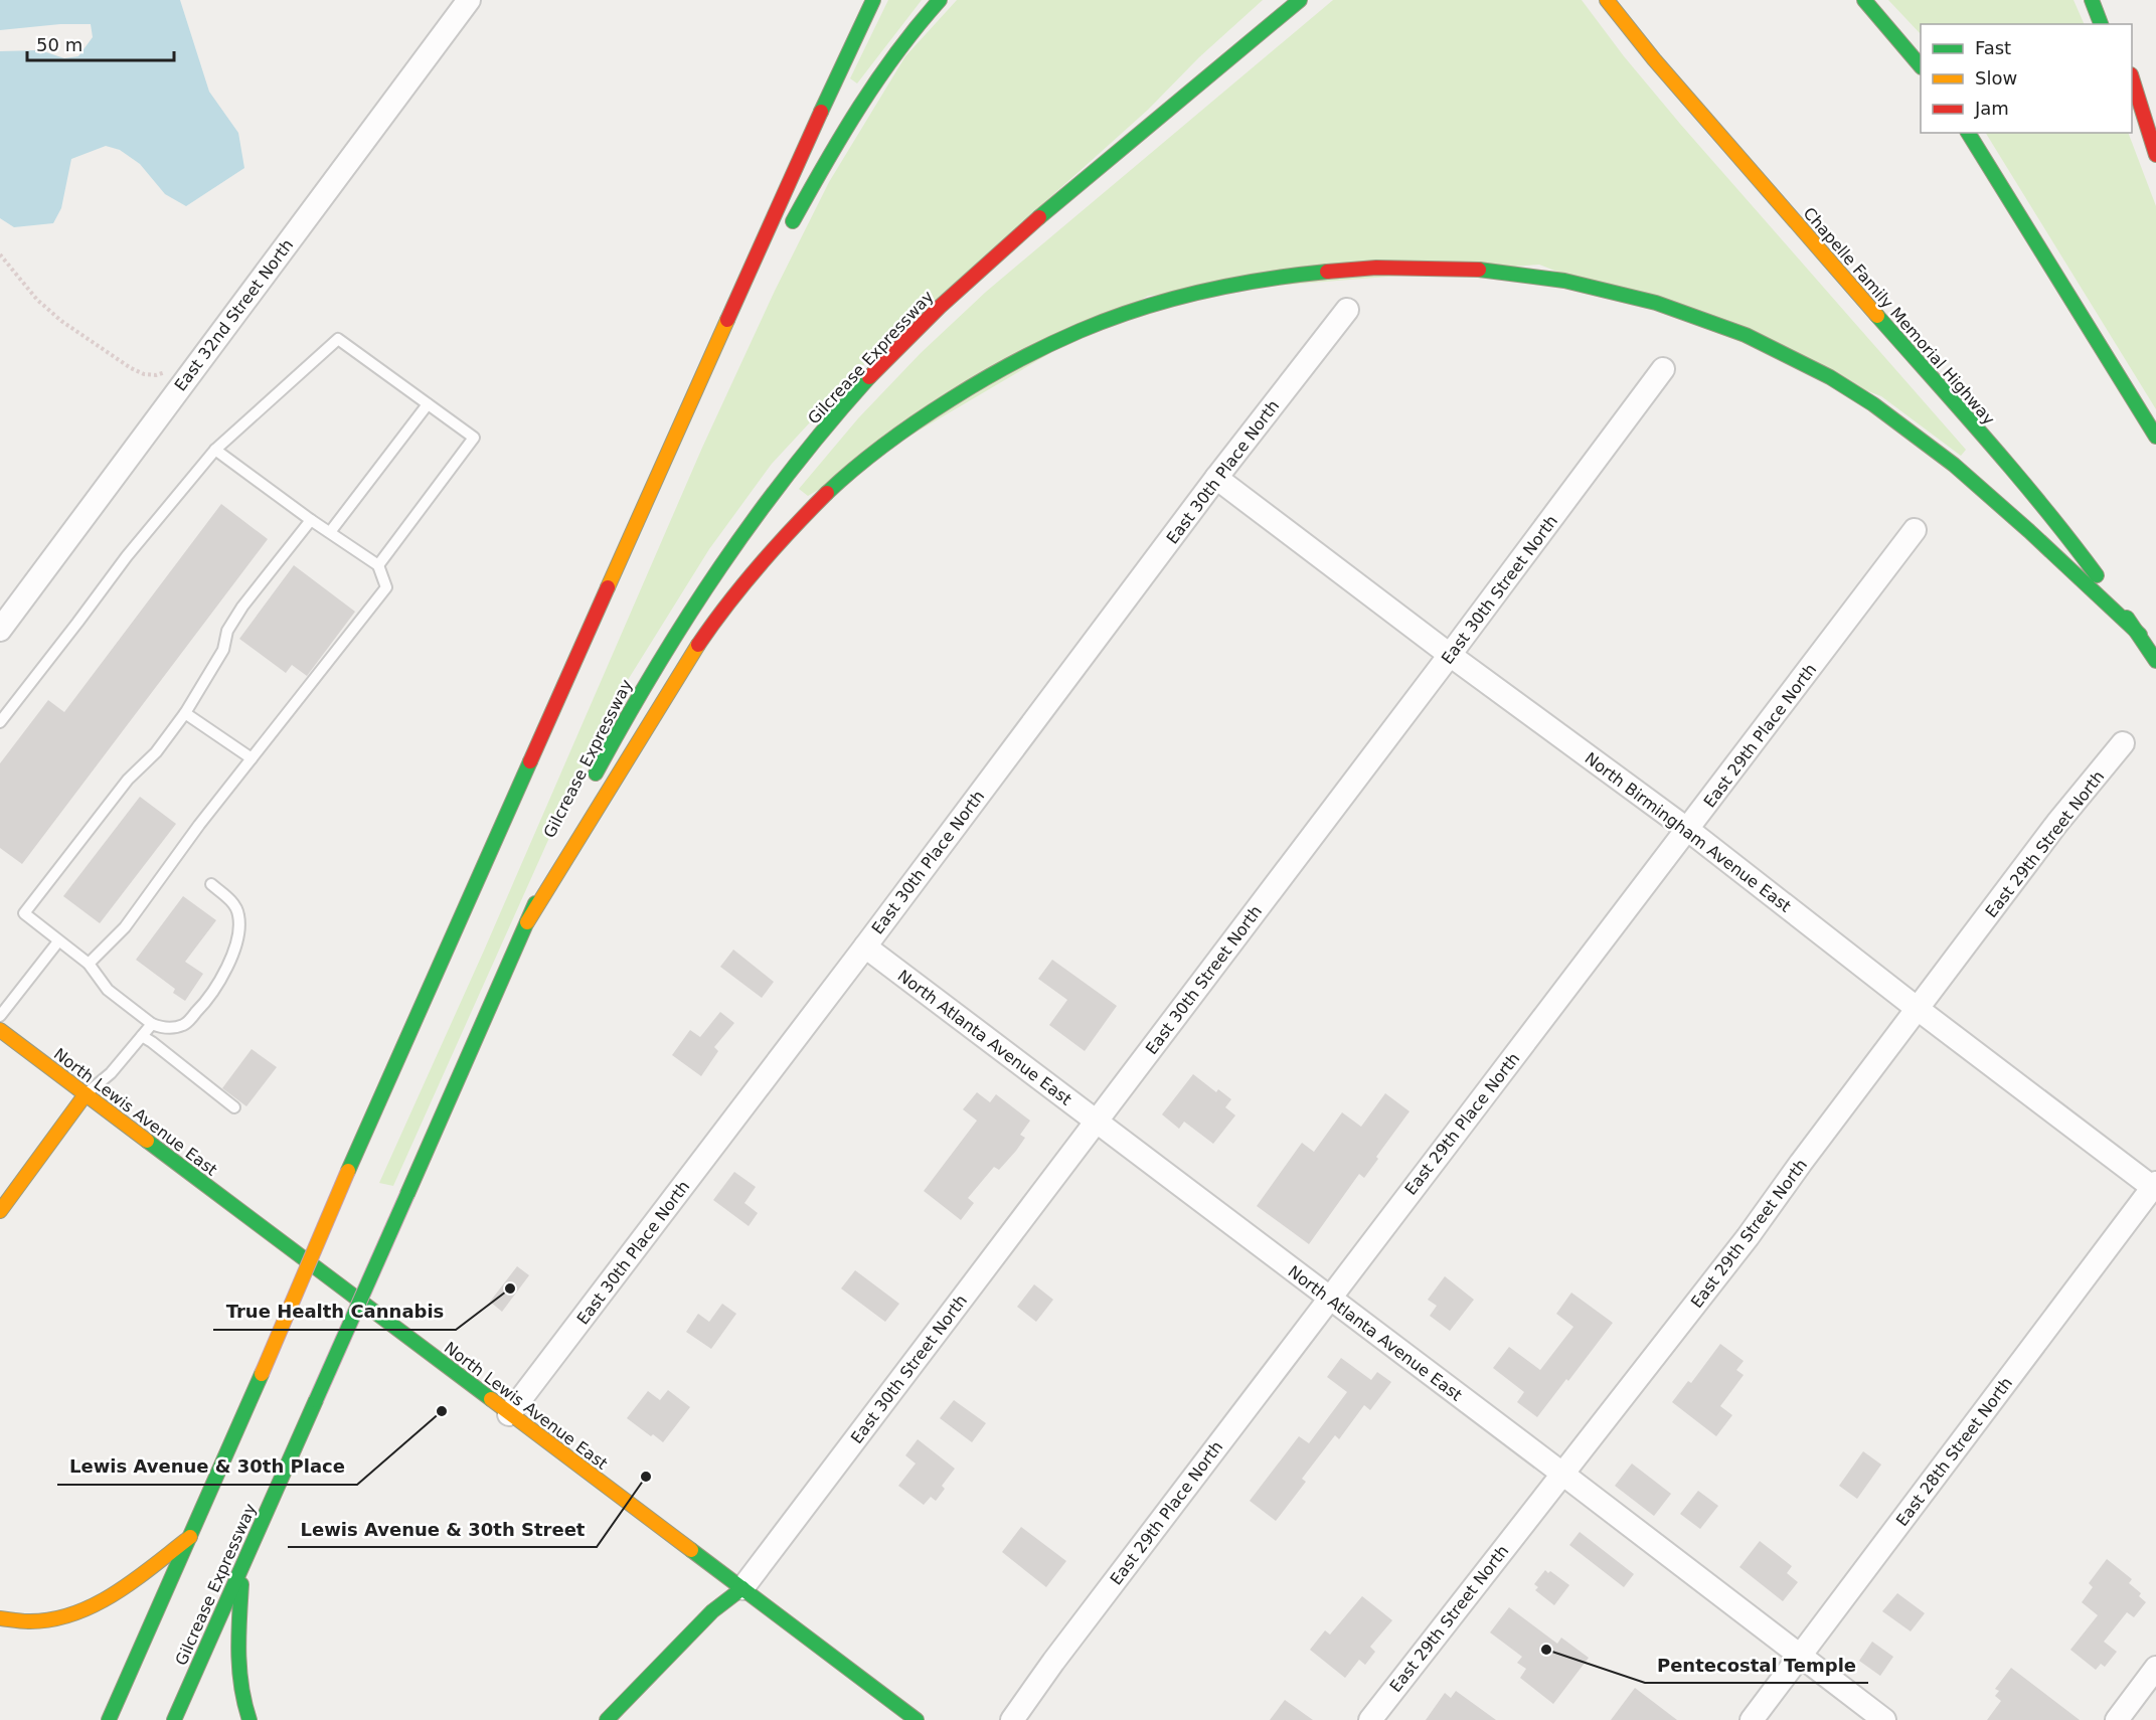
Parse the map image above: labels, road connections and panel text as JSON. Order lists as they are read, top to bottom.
{
  "streets": {
    "main road": ["Chapelle Family Memorial Highway", "Gilcrease Expressway", "North Lewis Avenue East"],
    "street": [
      "East 32nd Street North",
      "East 30th Place North",
      "East 30th Street North",
      "East 29th Place North",
      "North Birmingham Avenue East",
      "East 29th Street North",
      "North Atlanta Avenue East",
      "East 28th Street North"
    ]
  },
  "crossings": [
    ["East 30th Place North", "North Birmingham Avenue East"],
    ["East 30th Place North", "North Atlanta Avenue East"],
    ["East 30th Place North", "North Lewis Avenue East"],
    ["East 30th Street North", "North Birmingham Avenue East"],
    ["East 30th Street North", "North Atlanta Avenue East"],
    ["East 30th Street North", "North Lewis Avenue East"],
    ["East 29th Place North", "North Birmingham Avenue East"],
    ["East 29th Place North", "North Atlanta Avenue East"],
    ["North Birmingham Avenue East", "East 29th Street North"],
    ["North Birmingham Avenue East", "East 28th Street North"],
    ["East 29th Street North", "North Atlanta Avenue East"],
    ["North Atlanta Avenue East", "East 28th Street North"]
  ],
  "places": [
    "True Health Cannabis",
    "Lewis Avenue & 30th Place",
    "Lewis Avenue & 30th Street",
    "Pentecostal Temple"
  ],
  "legend": ["Fast", "Slow", "Jam"],
  "scale_bar": "50 m"
}
